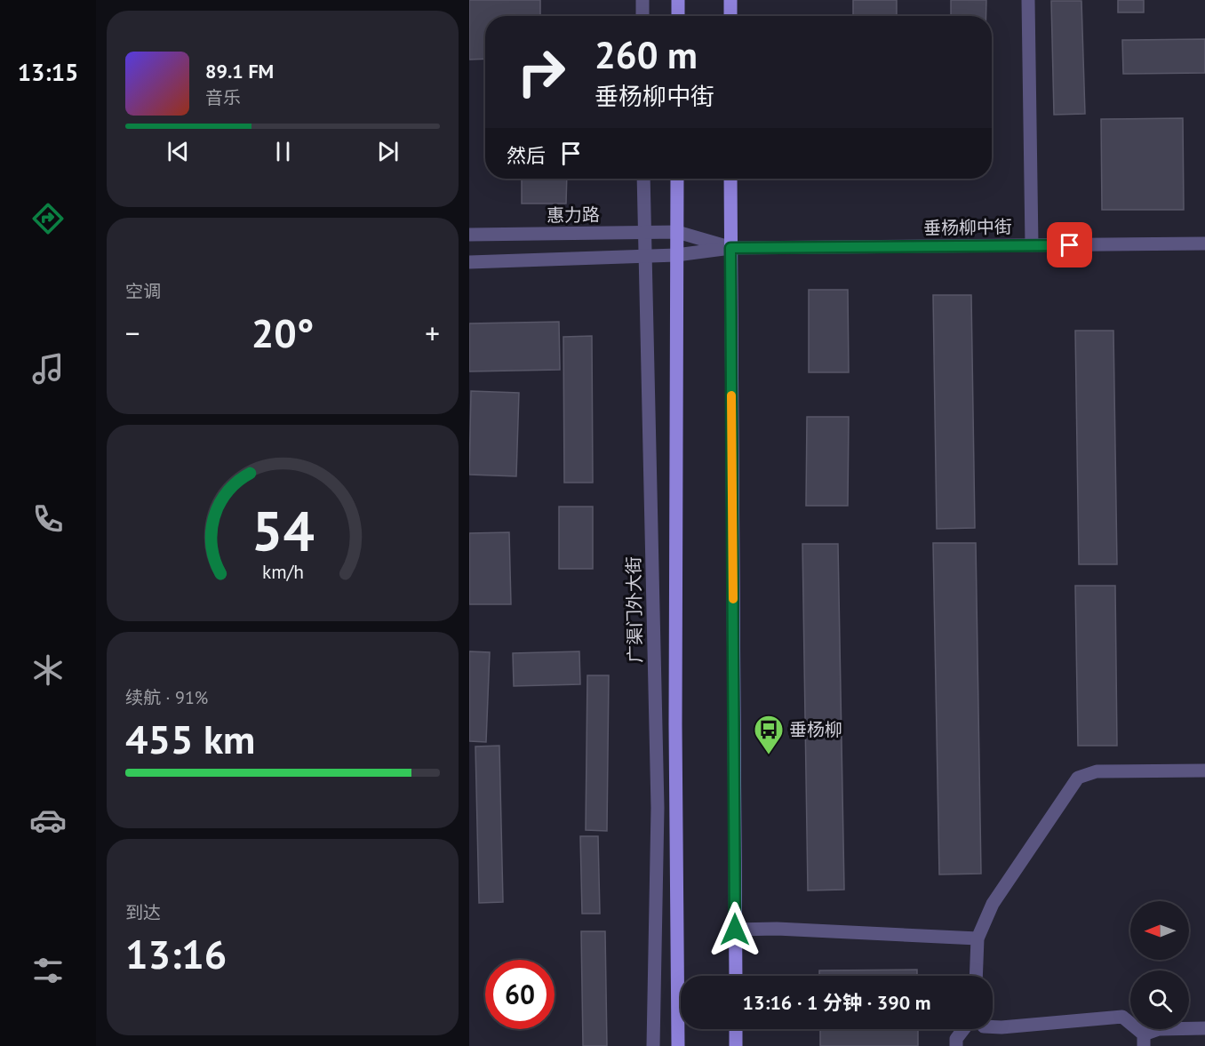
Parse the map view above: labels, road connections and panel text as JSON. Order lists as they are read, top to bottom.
{
  "streets": {
    "street": ["惠力路", "垂杨柳中街", "广渠门外大街"]
  },
  "crossings": [
    ["惠力路", "垂杨柳中街"],
    ["惠力路", "广渠门外大街"]
  ],
  "places": {
    "bus stop": ["垂杨柳"]
  },
  "north": "left",
  "page": {
    "tabs": "13:15",
    "turn": ["260 m", "垂杨柳中街"],
    "song": ["89.1 FM", "音乐"],
    "then": "然后",
    "tile": [
      "空调",
      ["续航 · 91%", "455 km"],
      ["到达", "13:16"]
    ],
    "heat": ["−", "20°", "+"],
    "limit": "60",
    "trip": "13:16 · 1 分钟 · 390 m",
    "gauge": ["54", "km/h"]
  }
}
